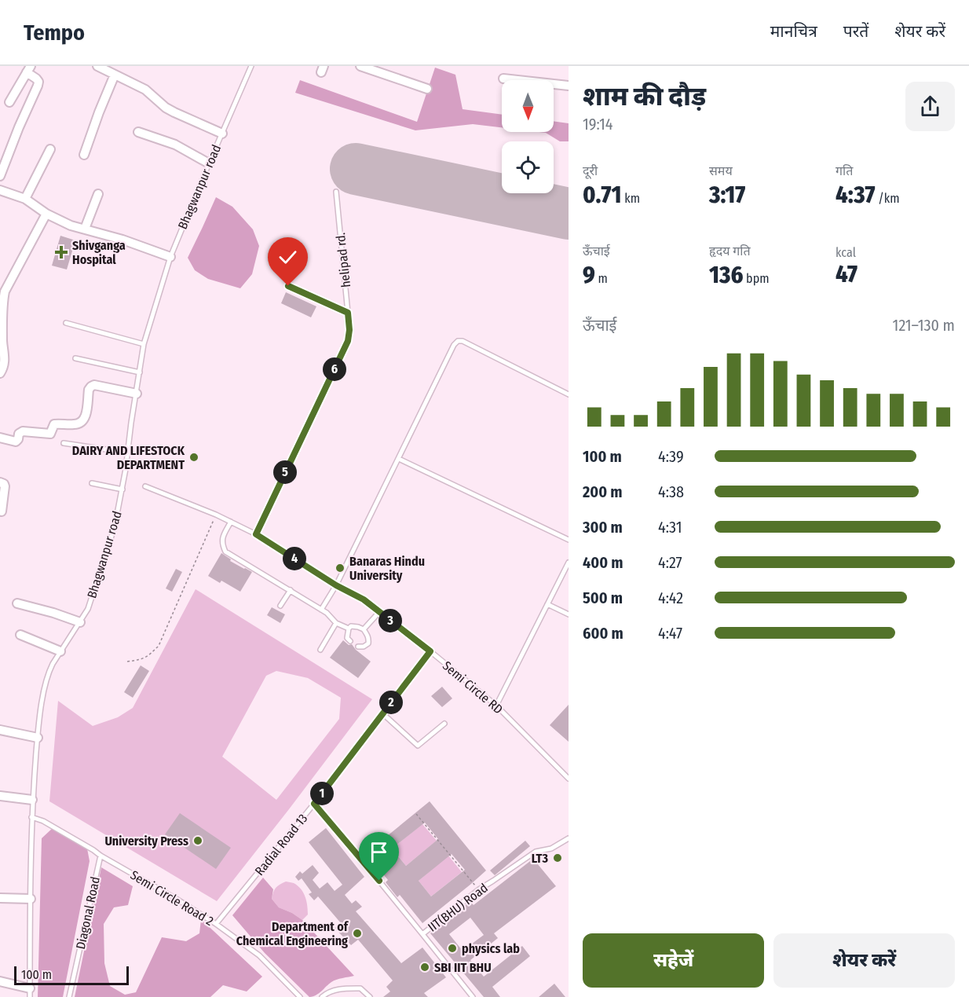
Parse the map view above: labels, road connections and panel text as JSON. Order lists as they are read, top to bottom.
{
  "streets": {
    "lane": [
      "Bhagwanpur road",
      "helipad rd.",
      "Semi Circle RD",
      "Radial Road 13",
      "Semi Circle Road 2",
      "IIT(BHU) Road",
      "Diagonal Road"
    ]
  },
  "crossings": [
    ["Bhagwanpur road", "Semi Circle Road 2"],
    ["helipad rd.", "Semi Circle RD"],
    ["Semi Circle RD", "Radial Road 13"],
    ["Radial Road 13", "Semi Circle Road 2"],
    ["Radial Road 13", "IIT(BHU) Road"],
    ["Semi Circle Road 2", "Diagonal Road"]
  ],
  "places": {
    "health": ["Shivganga Hospital"],
    "other": [
      "DAIRY AND LIFESTOCK DEPARTMENT",
      "Banaras Hindu University",
      "University Press",
      "LT3",
      "Department of Chemical Engineering",
      "physics lab",
      "SBI IIT BHU"
    ]
  },
  "scale_bar": "100 m",
  "north": "bottom",
  "page": {
    "header": "Tempo",
    "nav": ["मानचित्र", "परतें", "शेयर करें"],
    "heading": ["शाम की दौड़", "19:14"],
    "stats": [
      ["दूरी", "0.71 km"],
      ["समय", "3:17"],
      ["गति", "4:37 /km"],
      ["ऊँचाई", "9 m"],
      ["हृदय गति", "136 bpm"],
      ["kcal", "47"]
    ],
    "chart": ["ऊँचाई", "121–130 m"],
    "pins": [
      "6",
      "5",
      "4",
      "3",
      "2",
      "1"
    ],
    "list": [
      {
        "name": "100 m",
        "note": "4:39"
      },
      {
        "name": "200 m",
        "note": "4:38"
      },
      {
        "name": "300 m",
        "note": "4:31"
      },
      {
        "name": "400 m",
        "note": "4:27"
      },
      {
        "name": "500 m",
        "note": "4:42"
      },
      {
        "name": "600 m",
        "note": "4:47"
      }
    ],
    "buttons": ["सहेजें", "शेयर करें"],
    "scale": "100 m"
  }
}
